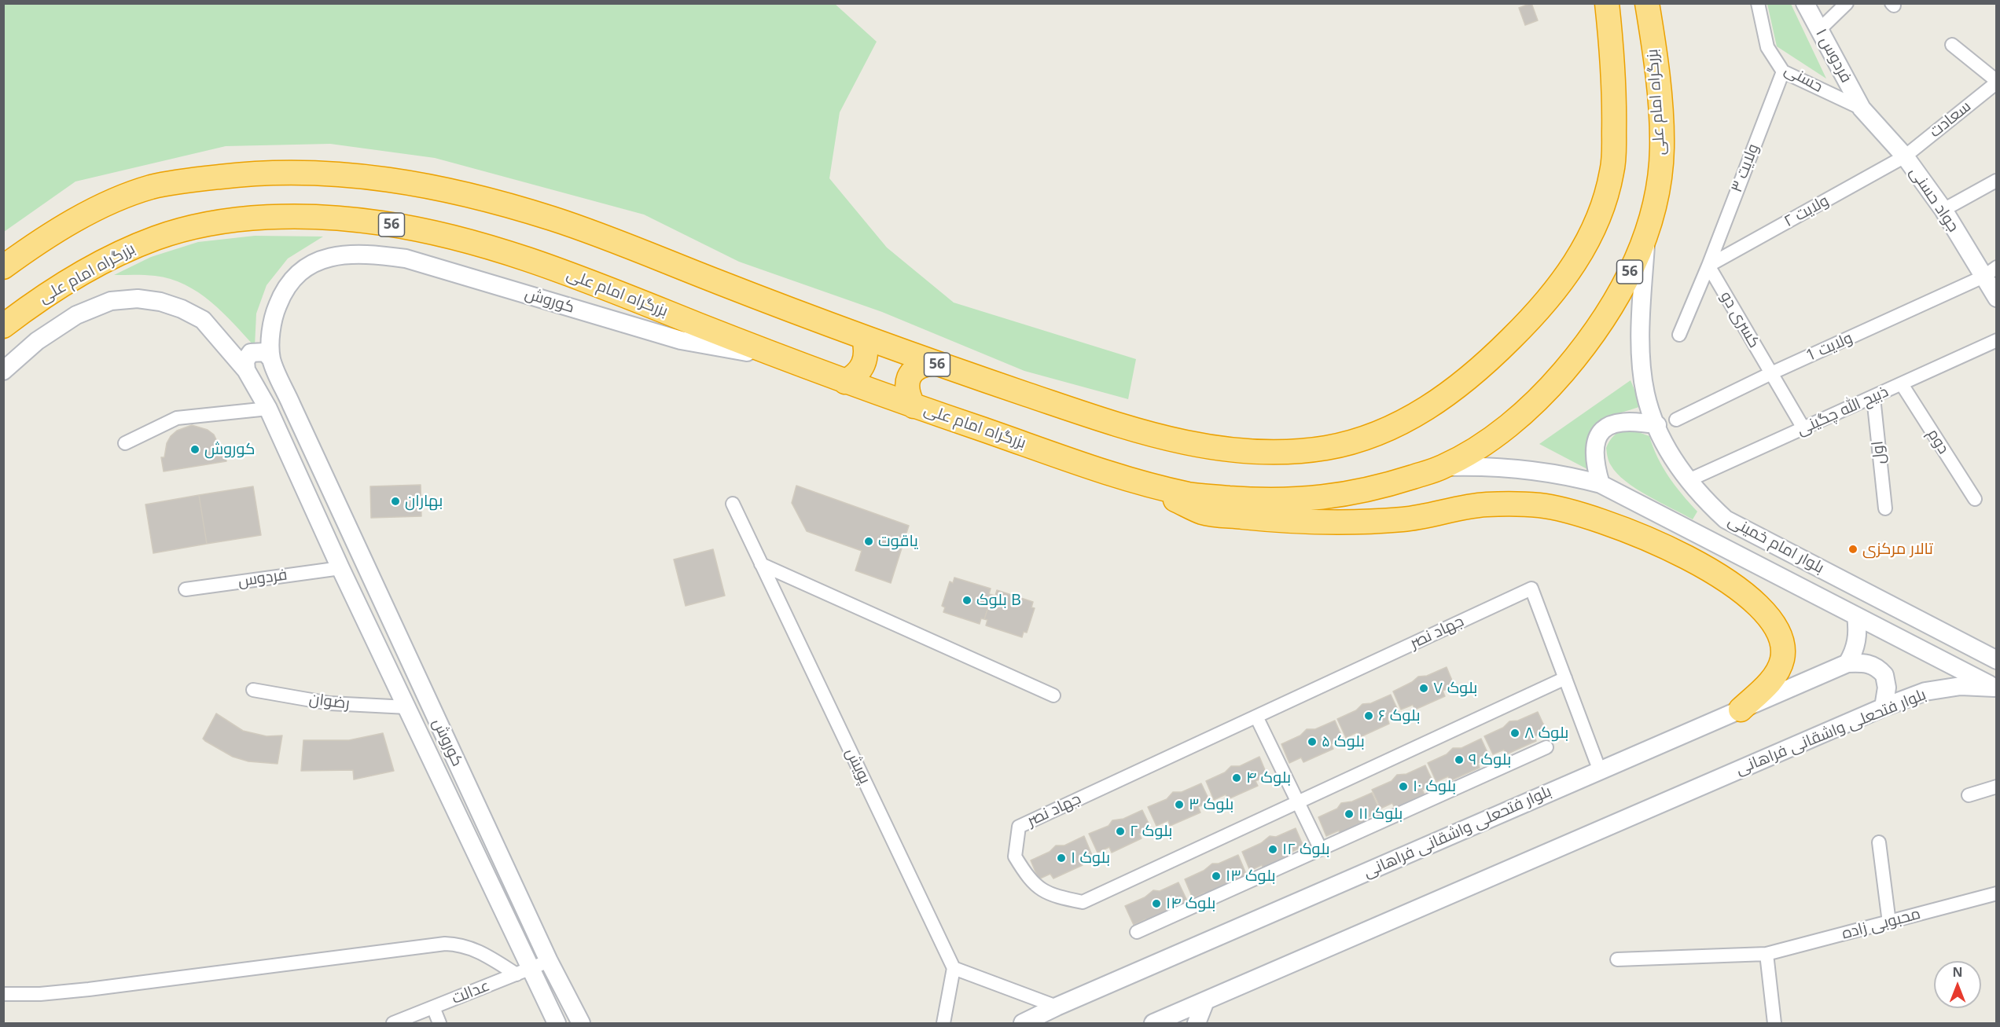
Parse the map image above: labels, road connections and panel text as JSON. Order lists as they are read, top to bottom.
{
  "streets": {
    "highway": ["بزرگراه امام علی", "56"],
    "main road": [
      "فردوس ۱",
      "جواد حسنی",
      "کوروش",
      "بلوار امام خمینی",
      "بلوار فتحعلی واشقانی فراهانی"
    ],
    "street": [
      "حسنی",
      "سعادت",
      "ولایت ۳",
      "ولایت ۲",
      "کسری دو",
      "ولایت 1",
      "ذبیح الله چگینی",
      "دوم",
      "اول",
      "فردوس",
      "جهاد نصر",
      "رضوان",
      "پویش",
      "محبوبی زاده",
      "عدالت"
    ]
  },
  "crossings": [
    ["فردوس ۱", "حسنی"],
    ["فردوس ۱", "جواد حسنی"],
    ["حسنی", "ولایت ۳"],
    ["حسنی", "جواد حسنی"],
    ["بزرگراه امام علی", "کوروش"],
    ["بزرگراه امام علی", "بلوار امام خمینی"],
    ["سعادت", "جواد حسنی"],
    ["سعادت", "ولایت ۲"],
    ["ولایت ۳", "ولایت ۲"],
    ["ولایت ۳", "کسری دو"],
    ["جواد حسنی", "ولایت ۲"],
    ["جواد حسنی", "ولایت 1"],
    ["ولایت ۲", "کسری دو"],
    ["کوروش", "فردوس"],
    ["کوروش", "رضوان"],
    ["کوروش", "عدالت"],
    ["کسری دو", "ولایت 1"],
    ["کسری دو", "ذبیح الله چگینی"],
    ["ذبیح الله چگینی", "دوم"],
    ["ذبیح الله چگینی", "اول"],
    ["ذبیح الله چگینی", "بلوار امام خمینی"],
    ["بلوار امام خمینی", "بلوار فتحعلی واشقانی فراهانی"],
    ["جهاد نصر", "بلوار فتحعلی واشقانی فراهانی"]
  ],
  "places": [
    "کوروش",
    "بهاران",
    "یاقوت",
    "تالار مرکزی",
    "بلوک B",
    "بلوک ۷",
    "بلوک ۶",
    "بلوک ۸",
    "بلوک ۵",
    "بلوک ۹",
    "بلوک ۴",
    "بلوک ۱۰",
    "بلوک ۳",
    "بلوک ۱۱",
    "بلوک ۲",
    "بلوک ۱۲",
    "بلوک ۱",
    "بلوک ۱۳",
    "بلوک ۱۴"
  ],
  "north": "top"
}
